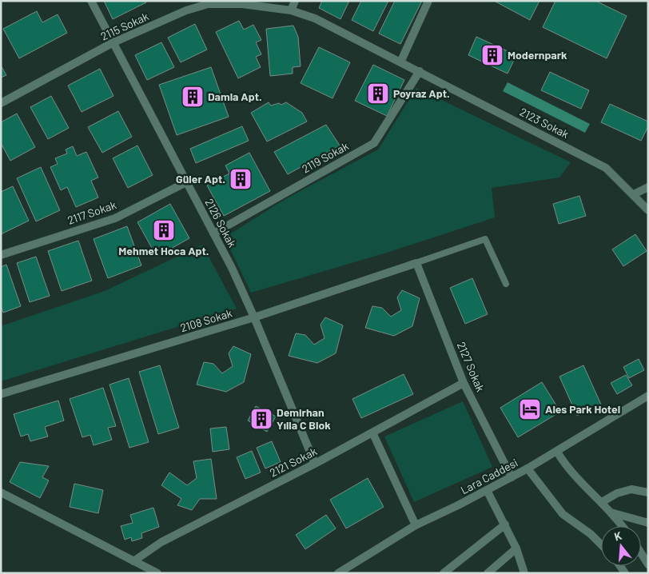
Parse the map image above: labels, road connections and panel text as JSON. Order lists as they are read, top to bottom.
{
  "streets": {
    "street": [
      "2115 Sokak",
      "2123 Sokak",
      "2119 Sokak",
      "2117 Sokak",
      "2126 Sokak",
      "2108 Sokak",
      "2127 Sokak",
      "2121 Sokak",
      "Lara Caddesi"
    ]
  },
  "crossings": [
    ["2115 Sokak", "2123 Sokak"],
    ["2115 Sokak", "2119 Sokak"],
    ["2115 Sokak", "2126 Sokak"],
    ["2123 Sokak", "2119 Sokak"],
    ["2119 Sokak", "2126 Sokak"],
    ["2117 Sokak", "2126 Sokak"],
    ["2126 Sokak", "2108 Sokak"],
    ["2126 Sokak", "2121 Sokak"],
    ["2108 Sokak", "2127 Sokak"],
    ["2127 Sokak", "2121 Sokak"],
    ["2127 Sokak", "Lara Caddesi"]
  ],
  "places": {
    "building": [
      "Modernpark",
      "Poyraz Apt.",
      "Damla Apt.",
      "Güler Apt.",
      "Mehmet Hoca Apt.",
      "Demirhan Yılla C Blok"
    ],
    "hotel": ["Ales Park Hotel"]
  },
  "north": "top"
}
